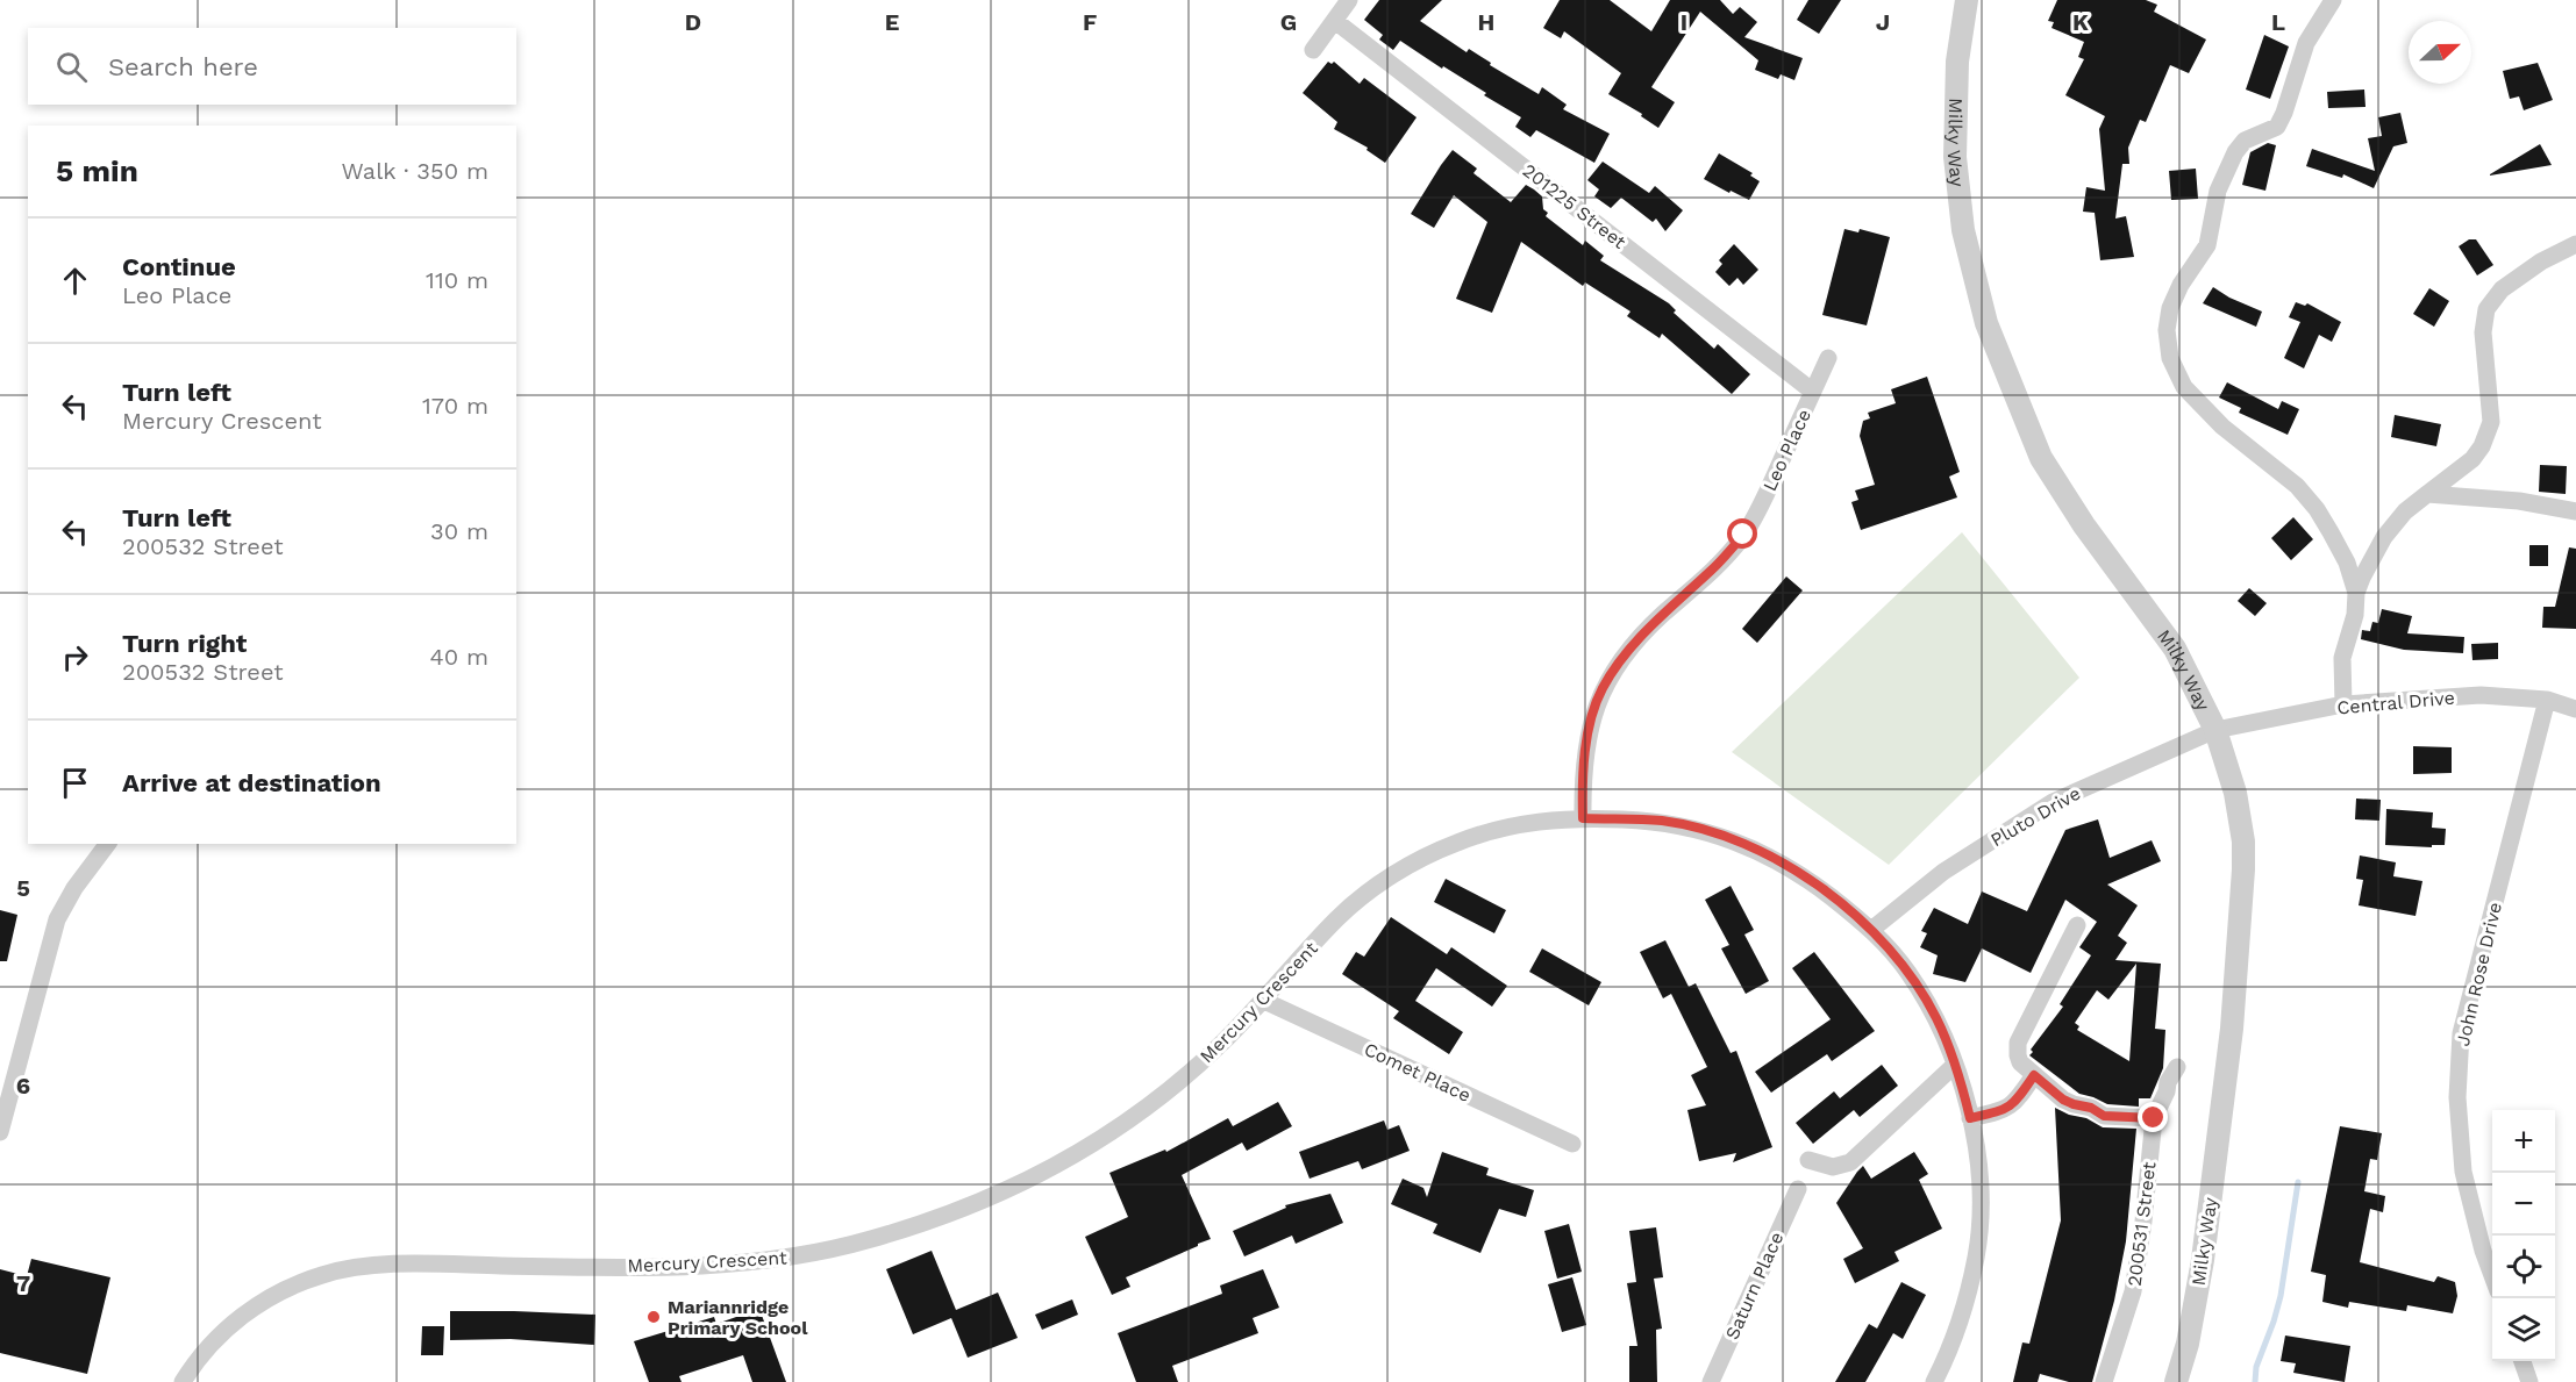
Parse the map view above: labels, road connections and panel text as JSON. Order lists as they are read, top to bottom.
{
  "streets": {
    "street": [
      "Milky Way",
      "201225 Street",
      "Leo Place",
      "Central Drive",
      "Pluto Drive",
      "John Rose Drive",
      "Mercury Crescent",
      "Comet Place",
      "200531 Street",
      "Saturn Place"
    ]
  },
  "crossings": [
    ["Milky Way", "Central Drive"],
    ["Milky Way", "Pluto Drive"],
    ["201225 Street", "Leo Place"],
    ["Leo Place", "Mercury Crescent"],
    ["Central Drive", "Pluto Drive"],
    ["Central Drive", "John Rose Drive"],
    ["Pluto Drive", "Mercury Crescent"],
    ["Mercury Crescent", "Comet Place"]
  ],
  "places": ["Mariannridge Primary School"],
  "north": "right",
  "page": {
    "search": "Search here",
    "heading": ["5 min", "Walk · 350 m"],
    "list": [
      ["Continue", "Leo Place", "110 m"],
      ["Turn left", "Mercury Crescent", "170 m"],
      ["Turn left", "200532 Street", "30 m"],
      ["Turn right", "200532 Street", "40 m"],
      "Arrive at destination"
    ],
    "map_buttons": ["+", "−"]
  },
  "grid": {
    "columns": [
      "D",
      "E",
      "F",
      "G",
      "H",
      "I",
      "J",
      "K",
      "L"
    ],
    "rows": ["5", "6", "7"]
  }
}
